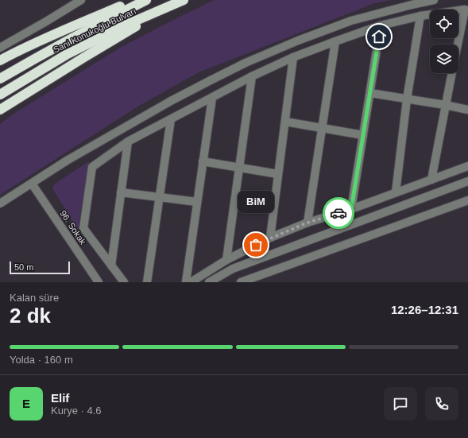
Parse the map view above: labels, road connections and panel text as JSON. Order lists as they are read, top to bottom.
{
  "streets": {
    "highway": ["Sani Konukoğlu Bulvarı"],
    "street": ["96. Sokak"]
  },
  "places": ["BiM"],
  "scale_bar": "50 m",
  "page": {
    "bubble": "BiM",
    "scale": "50 m",
    "heading": ["2 dk", "Kalan süre", "12:26–12:31"],
    "panel": ["Elif", "Kurye · 4.6"],
    "bar": "Yolda · 160 m",
    "round": "E"
  }
}
